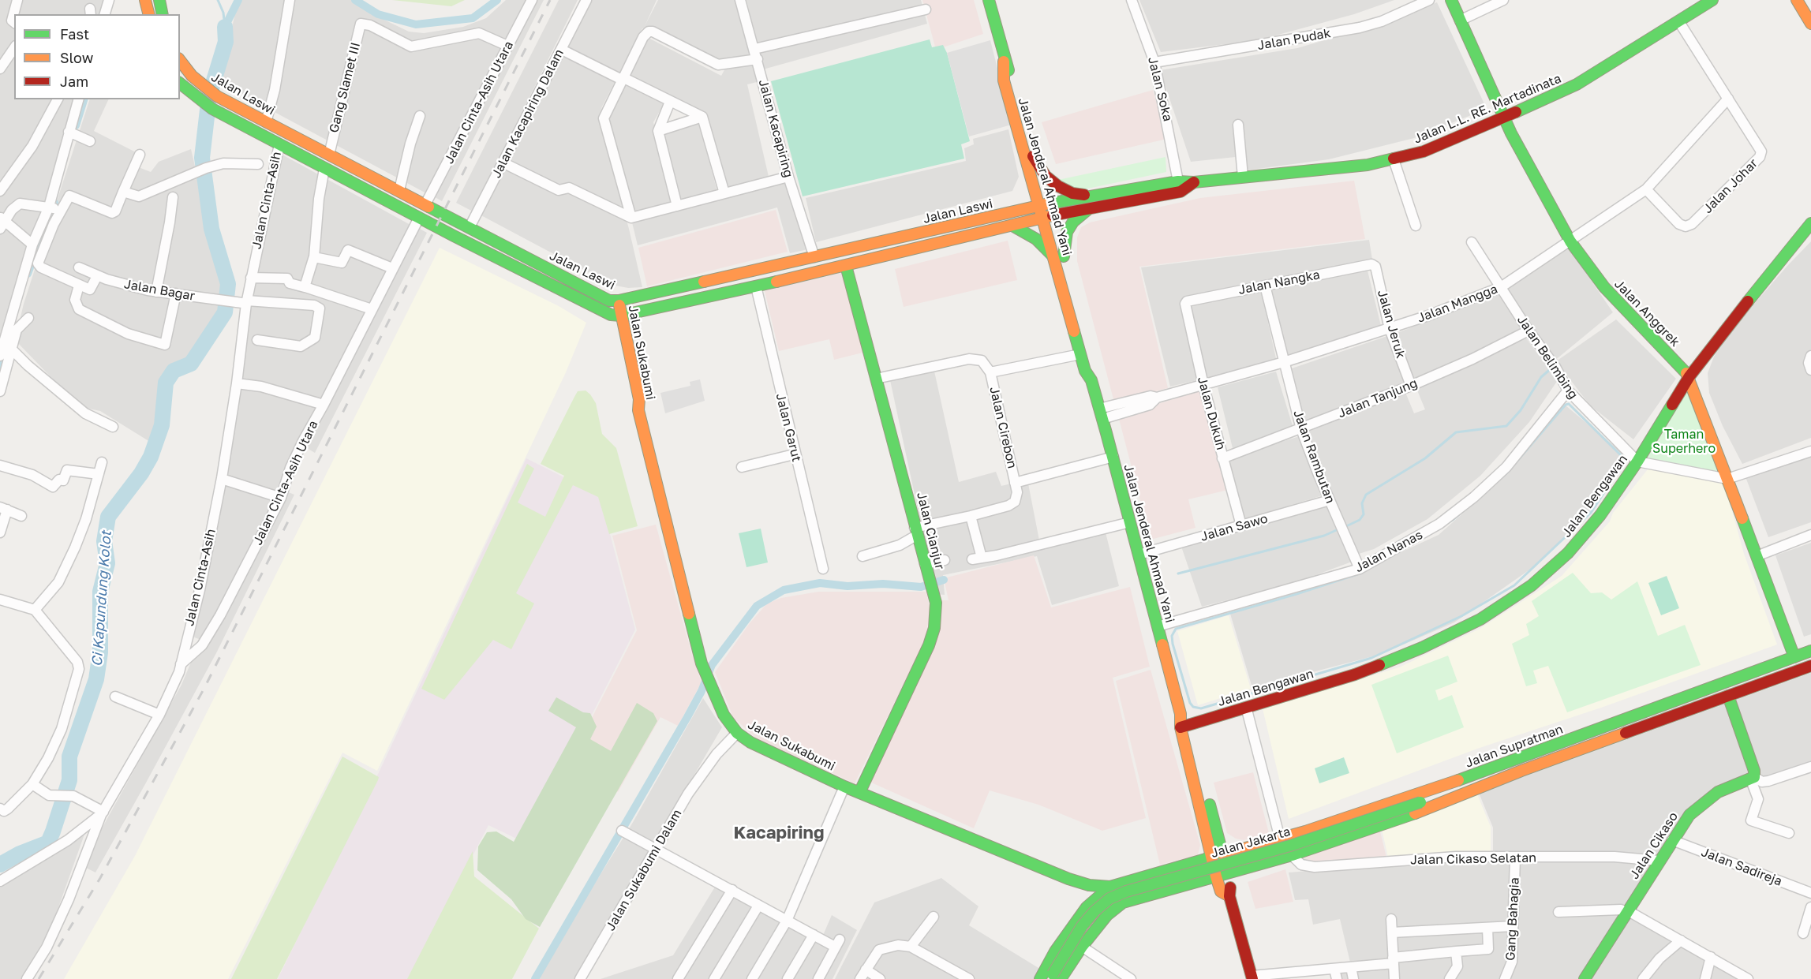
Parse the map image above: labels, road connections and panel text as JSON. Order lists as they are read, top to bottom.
{
  "streets": {
    "main road": [
      "Jalan Laswi",
      "Jalan L.L. RE. Martadinata",
      "Jalan Jenderal Ahmad Yani",
      "Jalan Anggrek",
      "Jalan Sukabumi",
      "Jalan Bengawan",
      "Jalan Cianjur",
      "Jalan Supratman",
      "Jalan Jakarta",
      "Jalan Cikaso"
    ],
    "street": [
      "Jalan Pudak",
      "Gang Slamet III",
      "Jalan Soka",
      "Jalan Cinta-Asih Utara",
      "Jalan Kacapiring Dalam",
      "Jalan Kacapiring",
      "Jalan Johar",
      "Jalan Cinta-Asih",
      "Jalan Nangka",
      "Jalan Bagar",
      "Jalan Mangga",
      "Jalan Jeruk",
      "Jalan Belimbing",
      "Jalan Tanjung",
      "Jalan Dukuh",
      "Jalan Garut",
      "Jalan Cirebon",
      "Jalan Rambutan",
      "Jalan Sawo",
      "Jalan Nanas",
      "Jalan Cikaso Selatan",
      "Jalan Sadireja",
      "Jalan Sukabumi Dalam",
      "Gang Bahagia"
    ]
  },
  "crossings": [
    ["Jalan Pudak", "Jalan Soka"],
    ["Gang Slamet III", "Jalan Laswi"],
    ["Gang Slamet III", "Jalan Cinta-Asih Utara"],
    ["Jalan Soka", "Jalan L.L. RE. Martadinata"],
    ["Jalan Laswi", "Jalan Cinta-Asih Utara"],
    ["Jalan Laswi", "Jalan L.L. RE. Martadinata"],
    ["Jalan Laswi", "Jalan Kacapiring Dalam"],
    ["Jalan Laswi", "Jalan Kacapiring"],
    ["Jalan Laswi", "Jalan Jenderal Ahmad Yani"],
    ["Jalan Laswi", "Jalan Cinta-Asih"],
    ["Jalan Laswi", "Jalan Sukabumi"],
    ["Jalan Laswi", "Jalan Garut"],
    ["Jalan Laswi", "Jalan Cianjur"],
    ["Jalan Cinta-Asih Utara", "Jalan Cinta-Asih"],
    ["Jalan L.L. RE. Martadinata", "Jalan Jenderal Ahmad Yani"],
    ["Jalan L.L. RE. Martadinata", "Jalan Johar"],
    ["Jalan L.L. RE. Martadinata", "Jalan Anggrek"],
    ["Jalan Jenderal Ahmad Yani", "Jalan Mangga"],
    ["Jalan Jenderal Ahmad Yani", "Jalan Bengawan"],
    ["Jalan Jenderal Ahmad Yani", "Jalan Sawo"],
    ["Jalan Jenderal Ahmad Yani", "Jalan Nanas"],
    ["Jalan Jenderal Ahmad Yani", "Jalan Supratman"],
    ["Jalan Jenderal Ahmad Yani", "Jalan Jakarta"],
    ["Jalan Johar", "Jalan Mangga"],
    ["Jalan Cinta-Asih", "Jalan Bagar"],
    ["Jalan Nangka", "Jalan Jeruk"],
    ["Jalan Nangka", "Jalan Dukuh"],
    ["Jalan Nangka", "Jalan Rambutan"],
    ["Jalan Mangga", "Jalan Anggrek"],
    ["Jalan Mangga", "Jalan Jeruk"],
    ["Jalan Mangga", "Jalan Belimbing"],
    ["Jalan Mangga", "Jalan Dukuh"],
    ["Jalan Mangga", "Jalan Rambutan"],
    ["Jalan Anggrek", "Jalan Bengawan"],
    ["Jalan Anggrek", "Jalan Supratman"],
    ["Jalan Jeruk", "Jalan Tanjung"],
    ["Jalan Sukabumi", "Jalan Cianjur"],
    ["Jalan Sukabumi", "Jalan Jakarta"],
    ["Jalan Sukabumi", "Jalan Sukabumi Dalam"],
    ["Jalan Belimbing", "Jalan Tanjung"],
    ["Jalan Belimbing", "Jalan Bengawan"],
    ["Jalan Belimbing", "Jalan Nanas"],
    ["Jalan Tanjung", "Jalan Dukuh"],
    ["Jalan Tanjung", "Jalan Rambutan"],
    ["Jalan Dukuh", "Jalan Sawo"],
    ["Jalan Rambutan", "Jalan Sawo"],
    ["Jalan Rambutan", "Jalan Nanas"],
    ["Jalan Supratman", "Jalan Jakarta"],
    ["Jalan Supratman", "Jalan Cikaso Selatan"],
    ["Jalan Cikaso", "Jalan Cikaso Selatan"],
    ["Jalan Cikaso", "Jalan Sadireja"],
    ["Jalan Cikaso Selatan", "Gang Bahagia"]
  ],
  "districts": ["Kacapiring"],
  "water": ["Ci Kapundung Kolot"],
  "parks": ["Taman Superhero"],
  "legend": ["Fast", "Slow", "Jam"]
}
